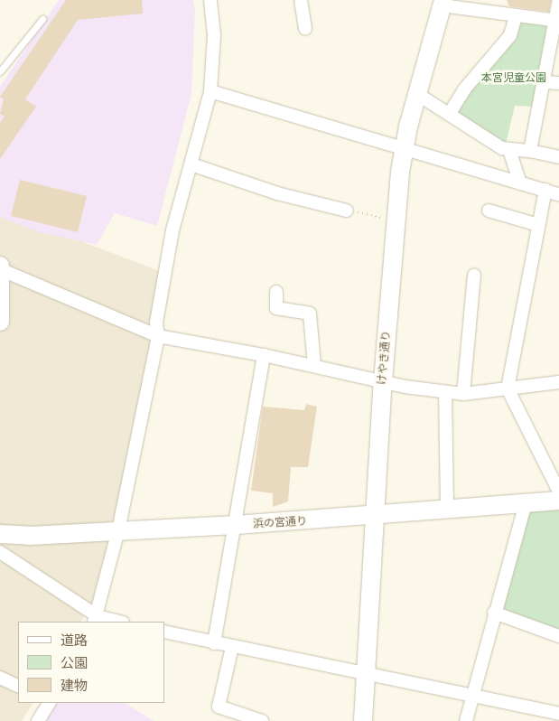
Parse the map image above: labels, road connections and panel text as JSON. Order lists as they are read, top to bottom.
{
  "streets": {
    "street": ["けやき通り", "浜の宮通り"]
  },
  "crossings": [
    ["けやき通り", "浜の宮通り"]
  ],
  "parks": ["本宮児童公園"],
  "legend": ["道路", "公園", "建物"]
}
